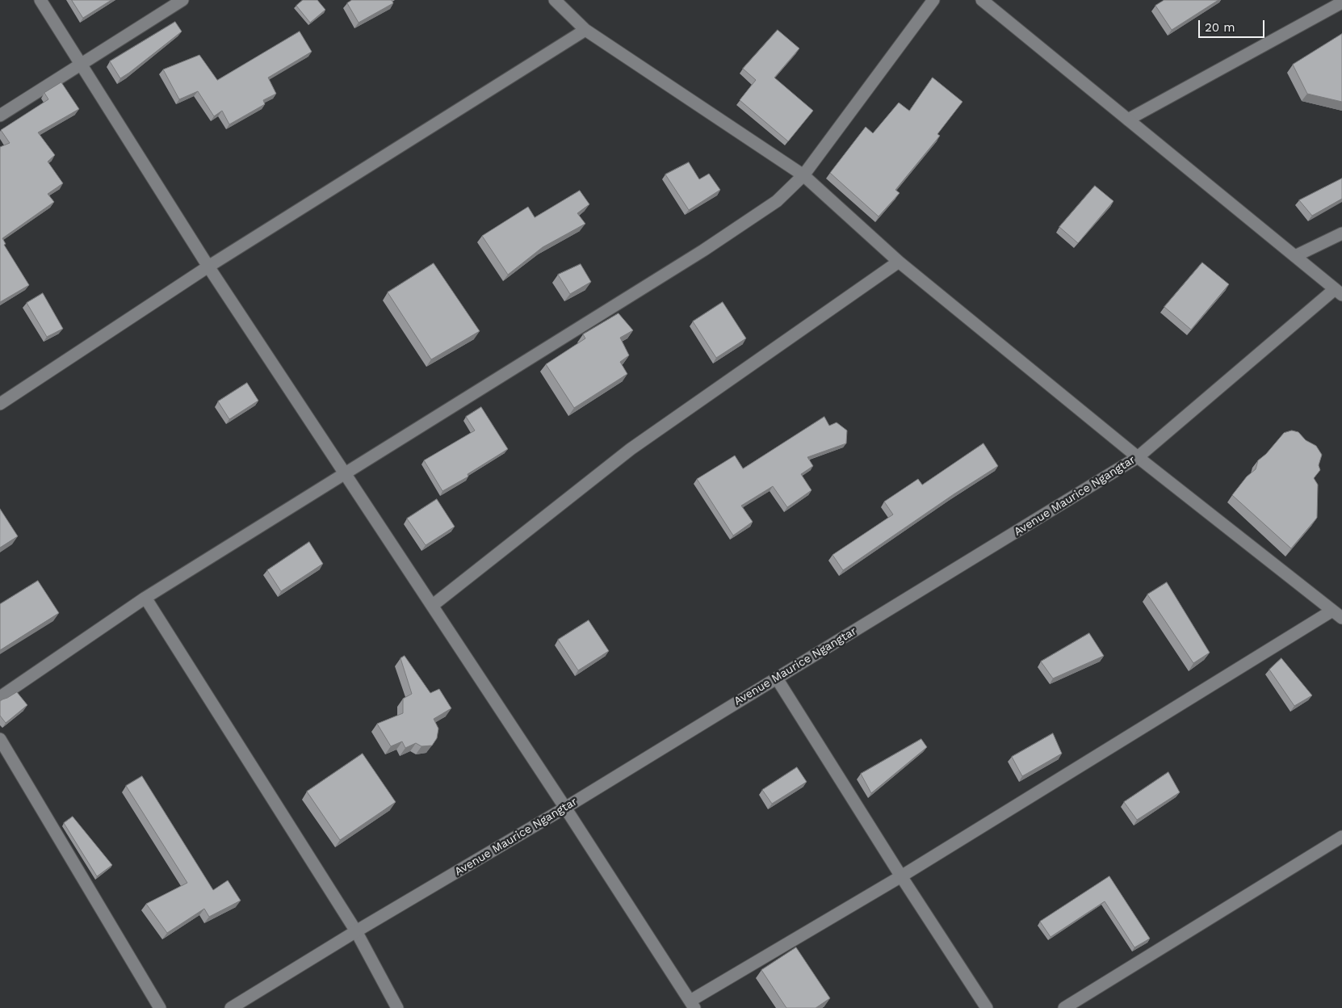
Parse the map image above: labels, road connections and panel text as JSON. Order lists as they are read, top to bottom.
{
  "streets": {
    "street": ["Avenue Maurice Ngangtar"]
  },
  "scale_bar": "20 m"
}
